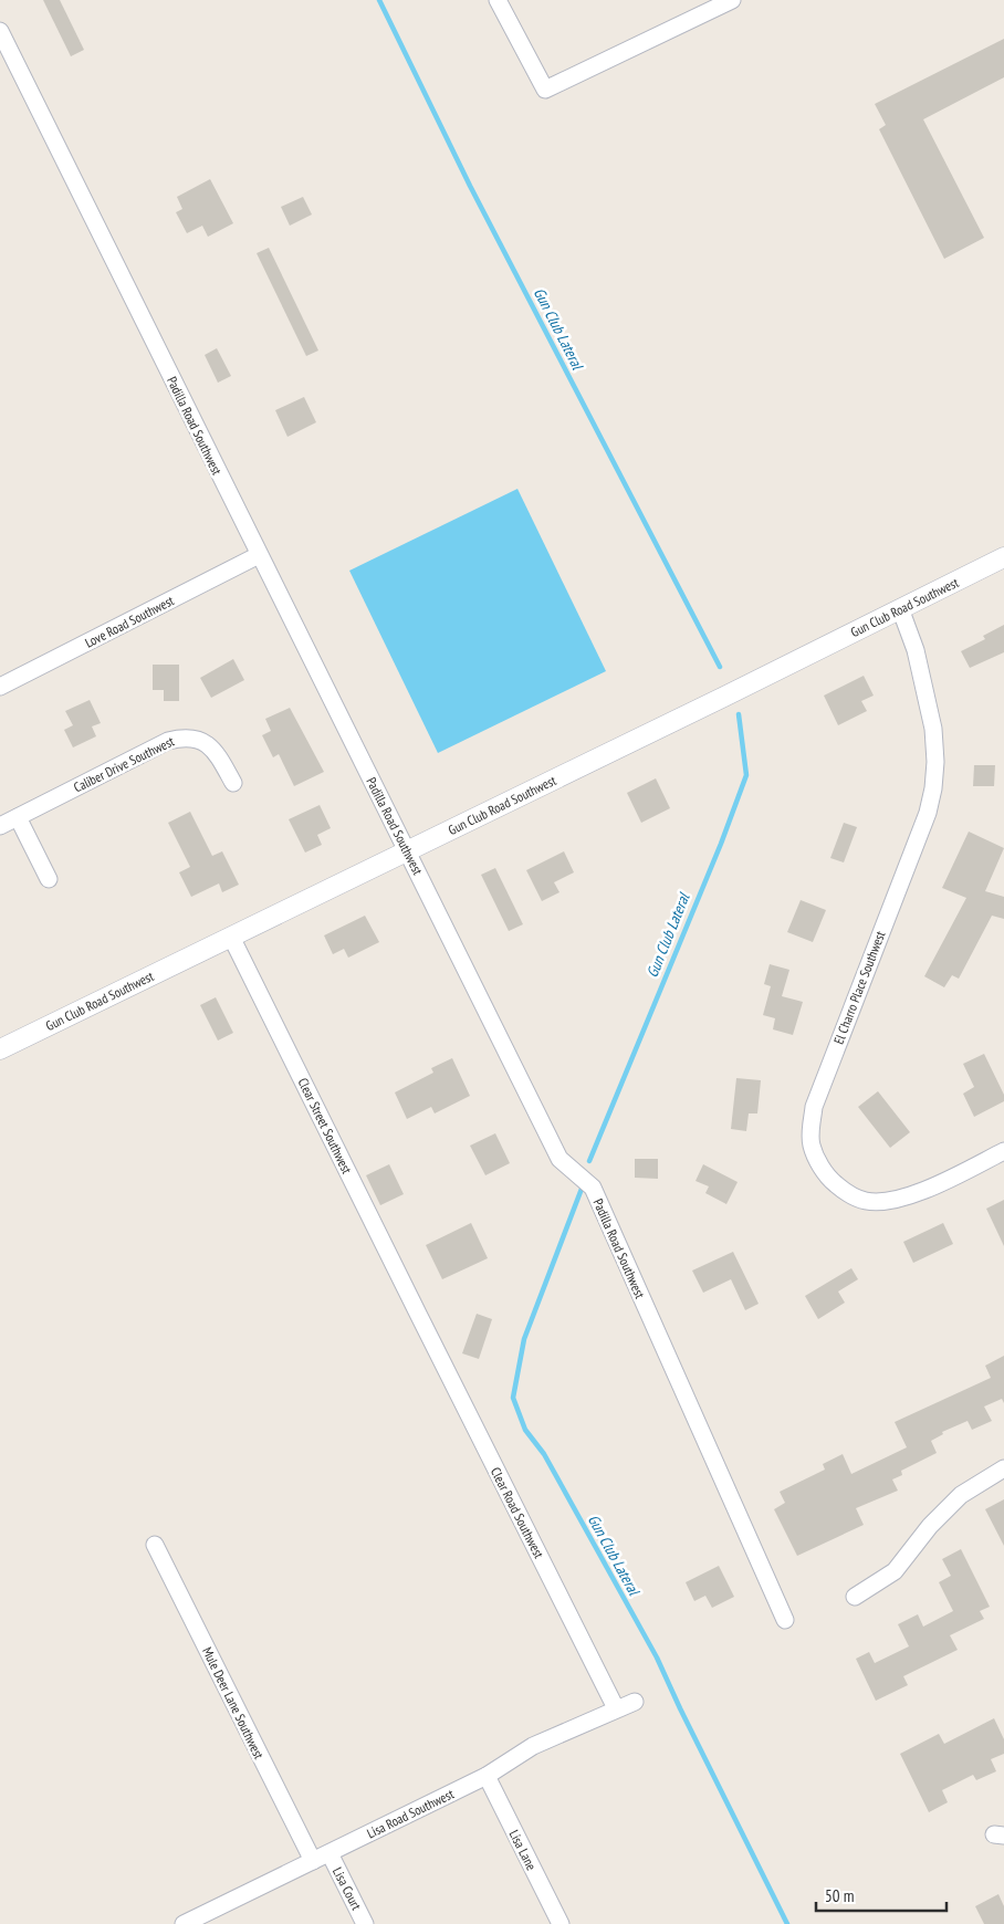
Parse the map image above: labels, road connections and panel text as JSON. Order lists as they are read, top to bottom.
{
  "streets": {
    "street": [
      "Padilla Road Southwest",
      "Gun Club Road Southwest",
      "Love Road Southwest",
      "Caliber Drive Southwest",
      "El Charro Place Southwest",
      "Clear Street Southwest",
      "Clear Road Southwest",
      "Mule Deer Lane Southwest",
      "Lisa Road Southwest",
      "Lisa Lane",
      "Lisa Court"
    ]
  },
  "crossings": [
    ["Padilla Road Southwest", "Gun Club Road Southwest"],
    ["Padilla Road Southwest", "Love Road Southwest"],
    ["Gun Club Road Southwest", "El Charro Place Southwest"],
    ["Gun Club Road Southwest", "Clear Street Southwest"],
    ["Clear Street Southwest", "Clear Road Southwest"],
    ["Clear Road Southwest", "Lisa Road Southwest"],
    ["Mule Deer Lane Southwest", "Lisa Road Southwest"],
    ["Lisa Road Southwest", "Lisa Lane"],
    ["Lisa Road Southwest", "Lisa Court"]
  ],
  "water": ["Gun Club Lateral"],
  "scale_bar": "50 m"
}
